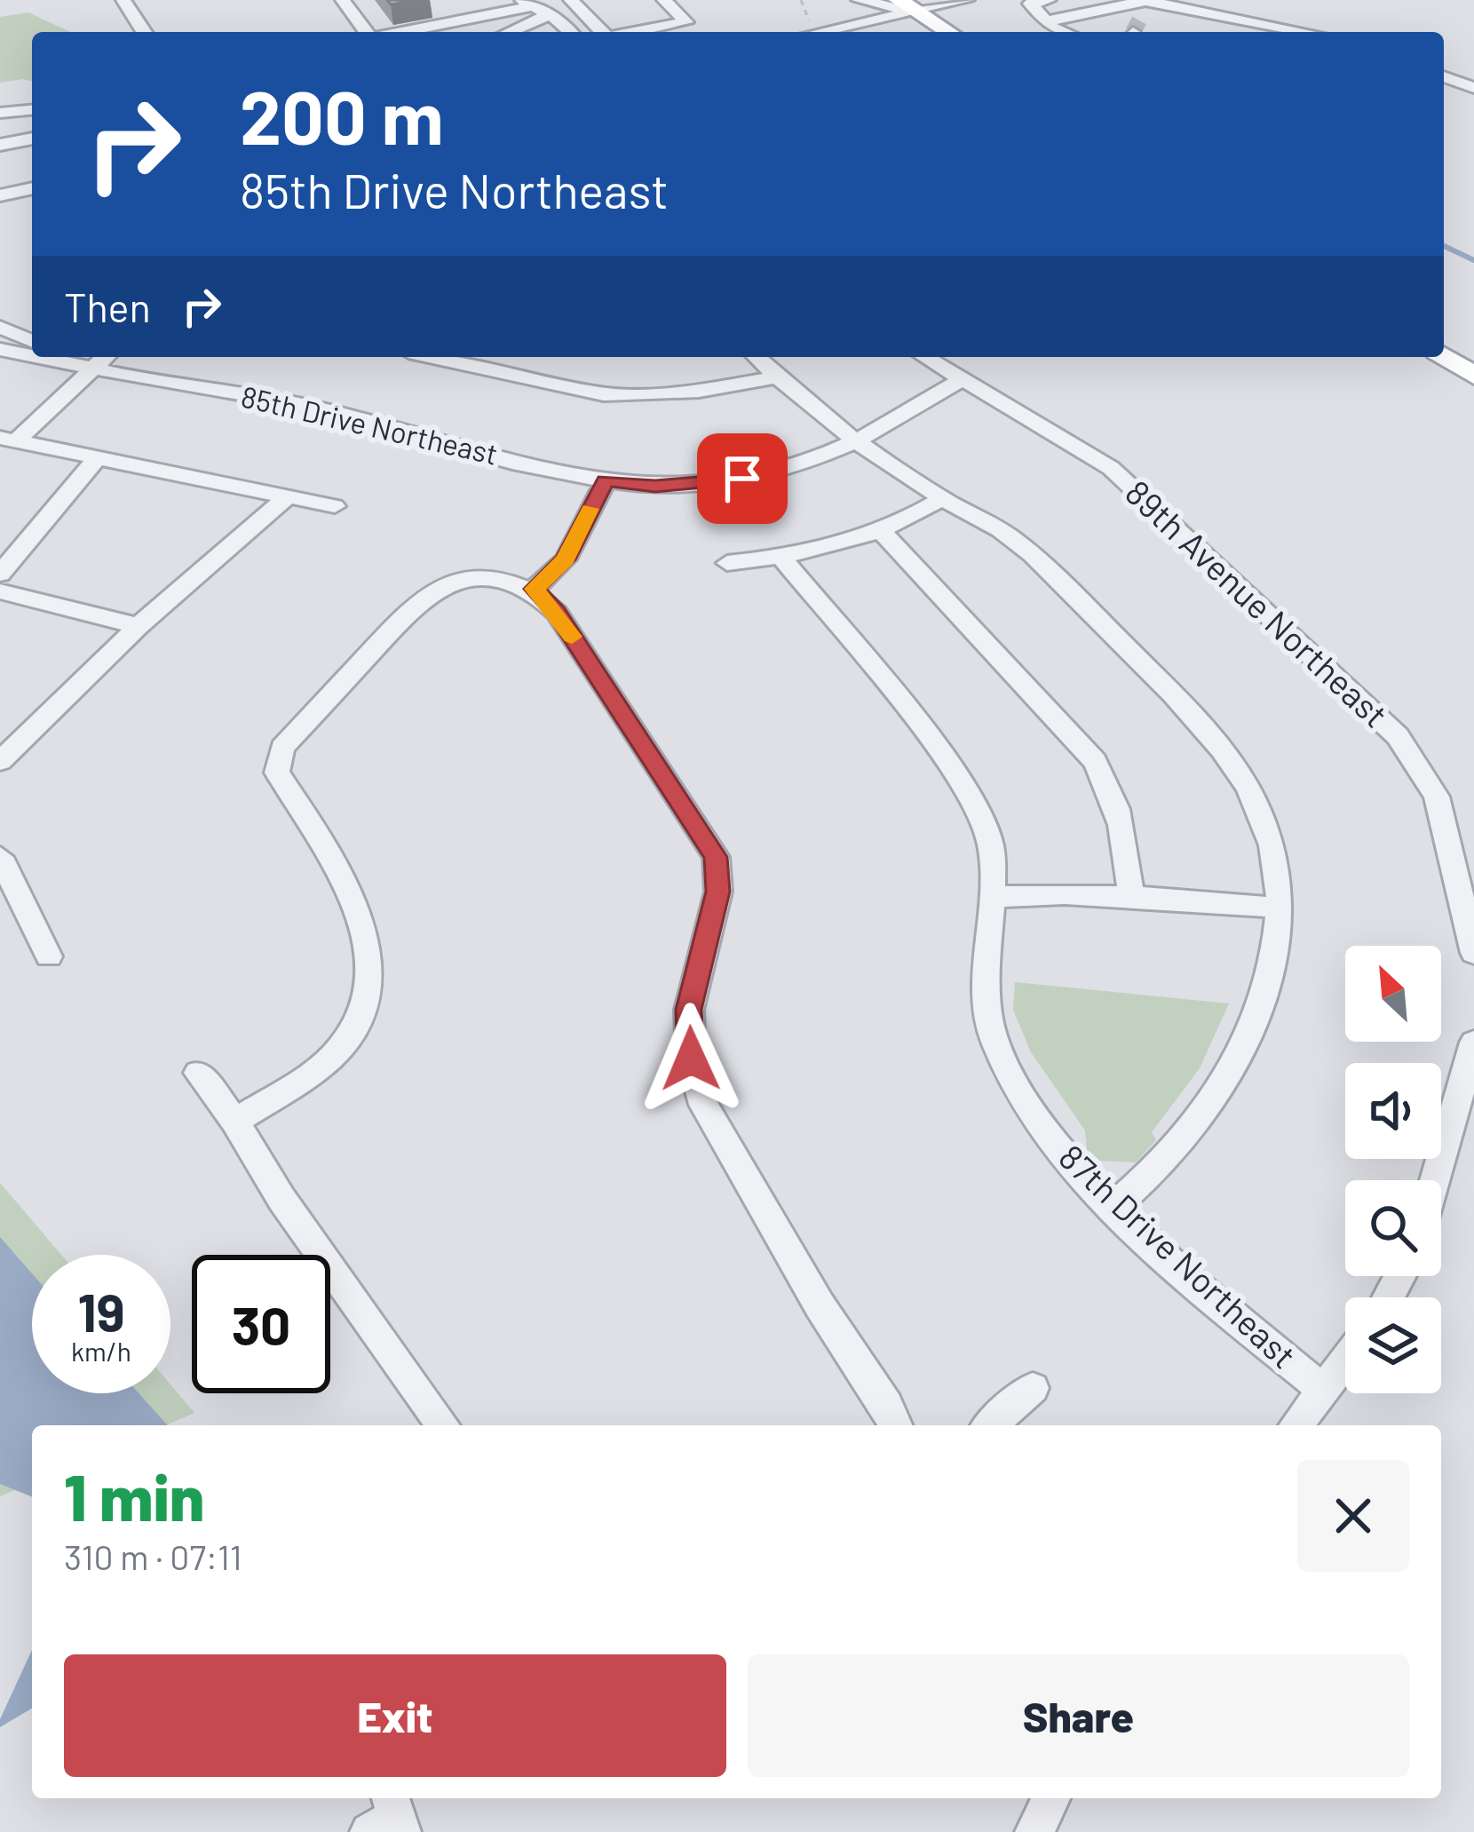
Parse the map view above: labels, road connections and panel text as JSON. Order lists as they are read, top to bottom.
{
  "streets": {
    "street": ["85th Drive Northeast", "89th Avenue Northeast", "87th Drive Northeast"]
  },
  "crossings": [
    ["85th Drive Northeast", "89th Avenue Northeast"]
  ],
  "north": "top left",
  "page": {
    "turn": ["200 m", "85th Drive Northeast"],
    "then": "Then",
    "speed": "19 km/h",
    "limit": "30",
    "heading": ["1 min", "310 m · 07:11"],
    "buttons": ["Exit", "Share"]
  }
}
